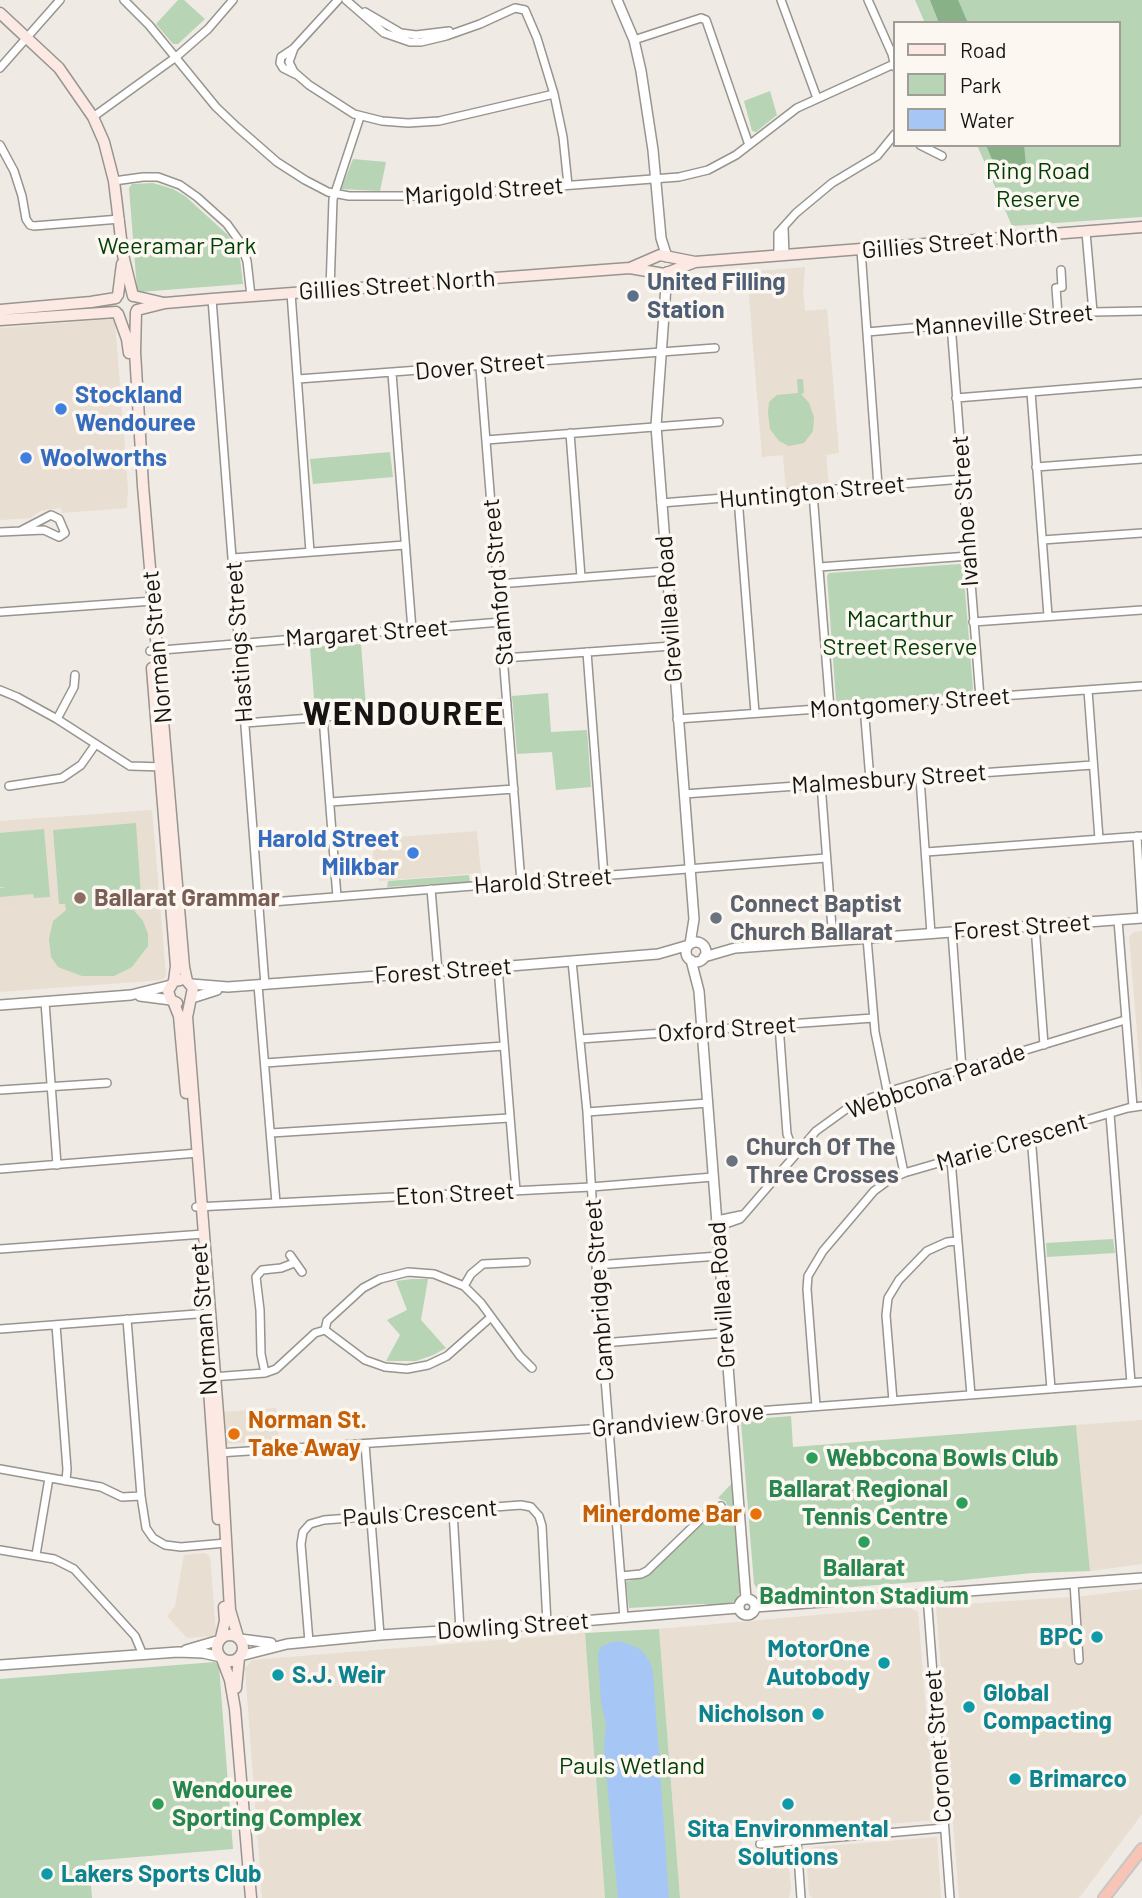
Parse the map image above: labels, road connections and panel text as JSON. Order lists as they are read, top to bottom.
{
  "streets": {
    "main road": ["Gillies Street North", "Norman Street"],
    "street": [
      "Marigold Street",
      "Manneville Street",
      "Dover Street",
      "Huntington Street",
      "Ivanhoe Street",
      "Stamford Street",
      "Grevillea Road",
      "Margaret Street",
      "Hastings Street",
      "Montgomery Street",
      "Malmesbury Street",
      "Harold Street",
      "Forest Street",
      "Oxford Street",
      "Webbcona Parade",
      "Marie Crescent",
      "Eton Street",
      "Cambridge Street",
      "Grandview Grove",
      "Pauls Crescent",
      "Dowling Street",
      "Coronet Street"
    ]
  },
  "crossings": [
    ["Gillies Street North", "Grevillea Road"],
    ["Gillies Street North", "Hastings Street"],
    ["Gillies Street North", "Norman Street"],
    ["Manneville Street", "Ivanhoe Street"],
    ["Dover Street", "Stamford Street"],
    ["Dover Street", "Grevillea Road"],
    ["Huntington Street", "Ivanhoe Street"],
    ["Huntington Street", "Grevillea Road"],
    ["Ivanhoe Street", "Montgomery Street"],
    ["Stamford Street", "Margaret Street"],
    ["Stamford Street", "Harold Street"],
    ["Grevillea Road", "Montgomery Street"],
    ["Grevillea Road", "Malmesbury Street"],
    ["Grevillea Road", "Harold Street"],
    ["Grevillea Road", "Forest Street"],
    ["Grevillea Road", "Oxford Street"],
    ["Grevillea Road", "Webbcona Parade"],
    ["Grevillea Road", "Eton Street"],
    ["Grevillea Road", "Grandview Grove"],
    ["Grevillea Road", "Dowling Street"],
    ["Margaret Street", "Hastings Street"],
    ["Margaret Street", "Norman Street"],
    ["Hastings Street", "Harold Street"],
    ["Hastings Street", "Forest Street"],
    ["Hastings Street", "Eton Street"],
    ["Norman Street", "Forest Street"],
    ["Norman Street", "Eton Street"],
    ["Norman Street", "Grandview Grove"],
    ["Norman Street", "Dowling Street"],
    ["Forest Street", "Cambridge Street"],
    ["Oxford Street", "Cambridge Street"],
    ["Marie Crescent", "Grandview Grove"],
    ["Eton Street", "Cambridge Street"],
    ["Cambridge Street", "Grandview Grove"],
    ["Cambridge Street", "Dowling Street"],
    ["Pauls Crescent", "Dowling Street"]
  ],
  "districts": ["WENDOUREE"],
  "parks": [
    "Ring Road Reserve",
    "Weeramar Park",
    "Macarthur Street Reserve",
    "Pauls Wetland"
  ],
  "places": [
    "United Filling Station",
    "Stockland Wendouree",
    "Woolworths",
    "Harold Street Milkbar",
    "Ballarat Grammar",
    "Connect Baptist Church Ballarat",
    "Church Of The Three Crosses",
    "Norman St. Take Away",
    "Webbcona Bowls Club",
    "Ballarat Regional Tennis Centre",
    "Minerdome Bar",
    "Ballarat Badminton Stadium",
    "BPC",
    "MotorOne Autobody",
    "S.J. Weir",
    "Global Compacting",
    "Nicholson",
    "Brimarco",
    "Wendouree Sporting Complex",
    "Sita Environmental Solutions",
    "Lakers Sports Club"
  ],
  "legend": ["Road", "Park", "Water"]
}
